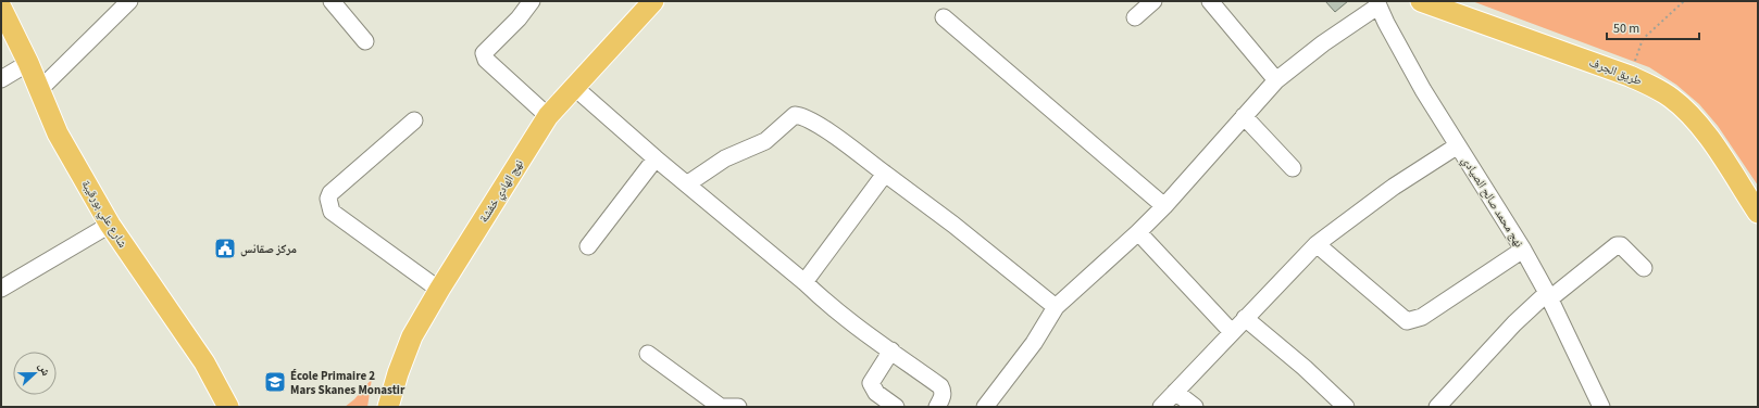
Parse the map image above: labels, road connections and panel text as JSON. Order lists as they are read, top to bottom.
{
  "streets": {
    "main road": ["طريق الجرف", "نهج الهادي خفشة", "شارع علي بورقيبة"],
    "street": ["نهج محمد صالح الصيادي"]
  },
  "places": {
    "public building": ["مركز صقانس"],
    "school or university": ["École Primaire 2 Mars Skanes Monastir"]
  },
  "scale_bar": "50 m",
  "north": "right"
}
